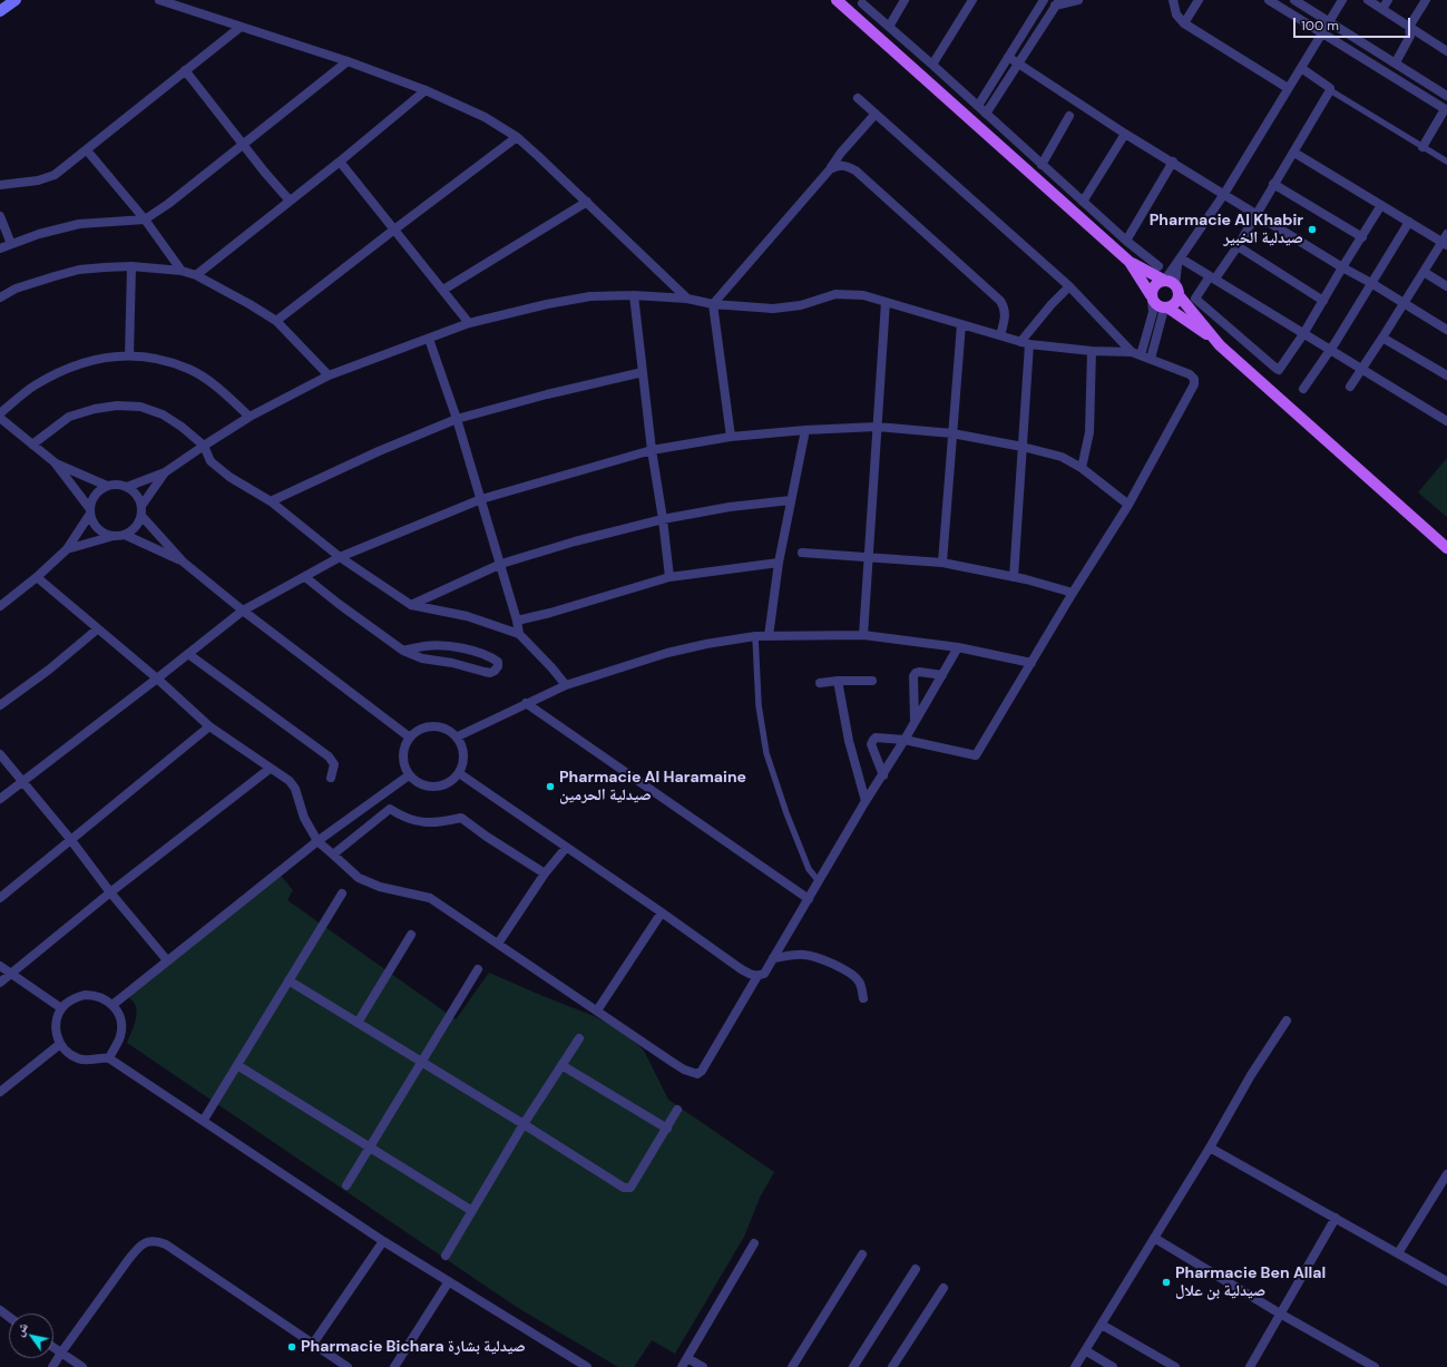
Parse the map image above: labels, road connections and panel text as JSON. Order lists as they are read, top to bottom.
{
  "places": [
    "Pharmacie Al Khabir صيدلية الخبير",
    "Pharmacie Al Haramaine صيدلية الحرمين",
    "Pharmacie Ben Allal صيدلية بن علال",
    "Pharmacie Bichara صيدلية بشارة"
  ],
  "scale_bar": "100 m",
  "north": "top left"
}
